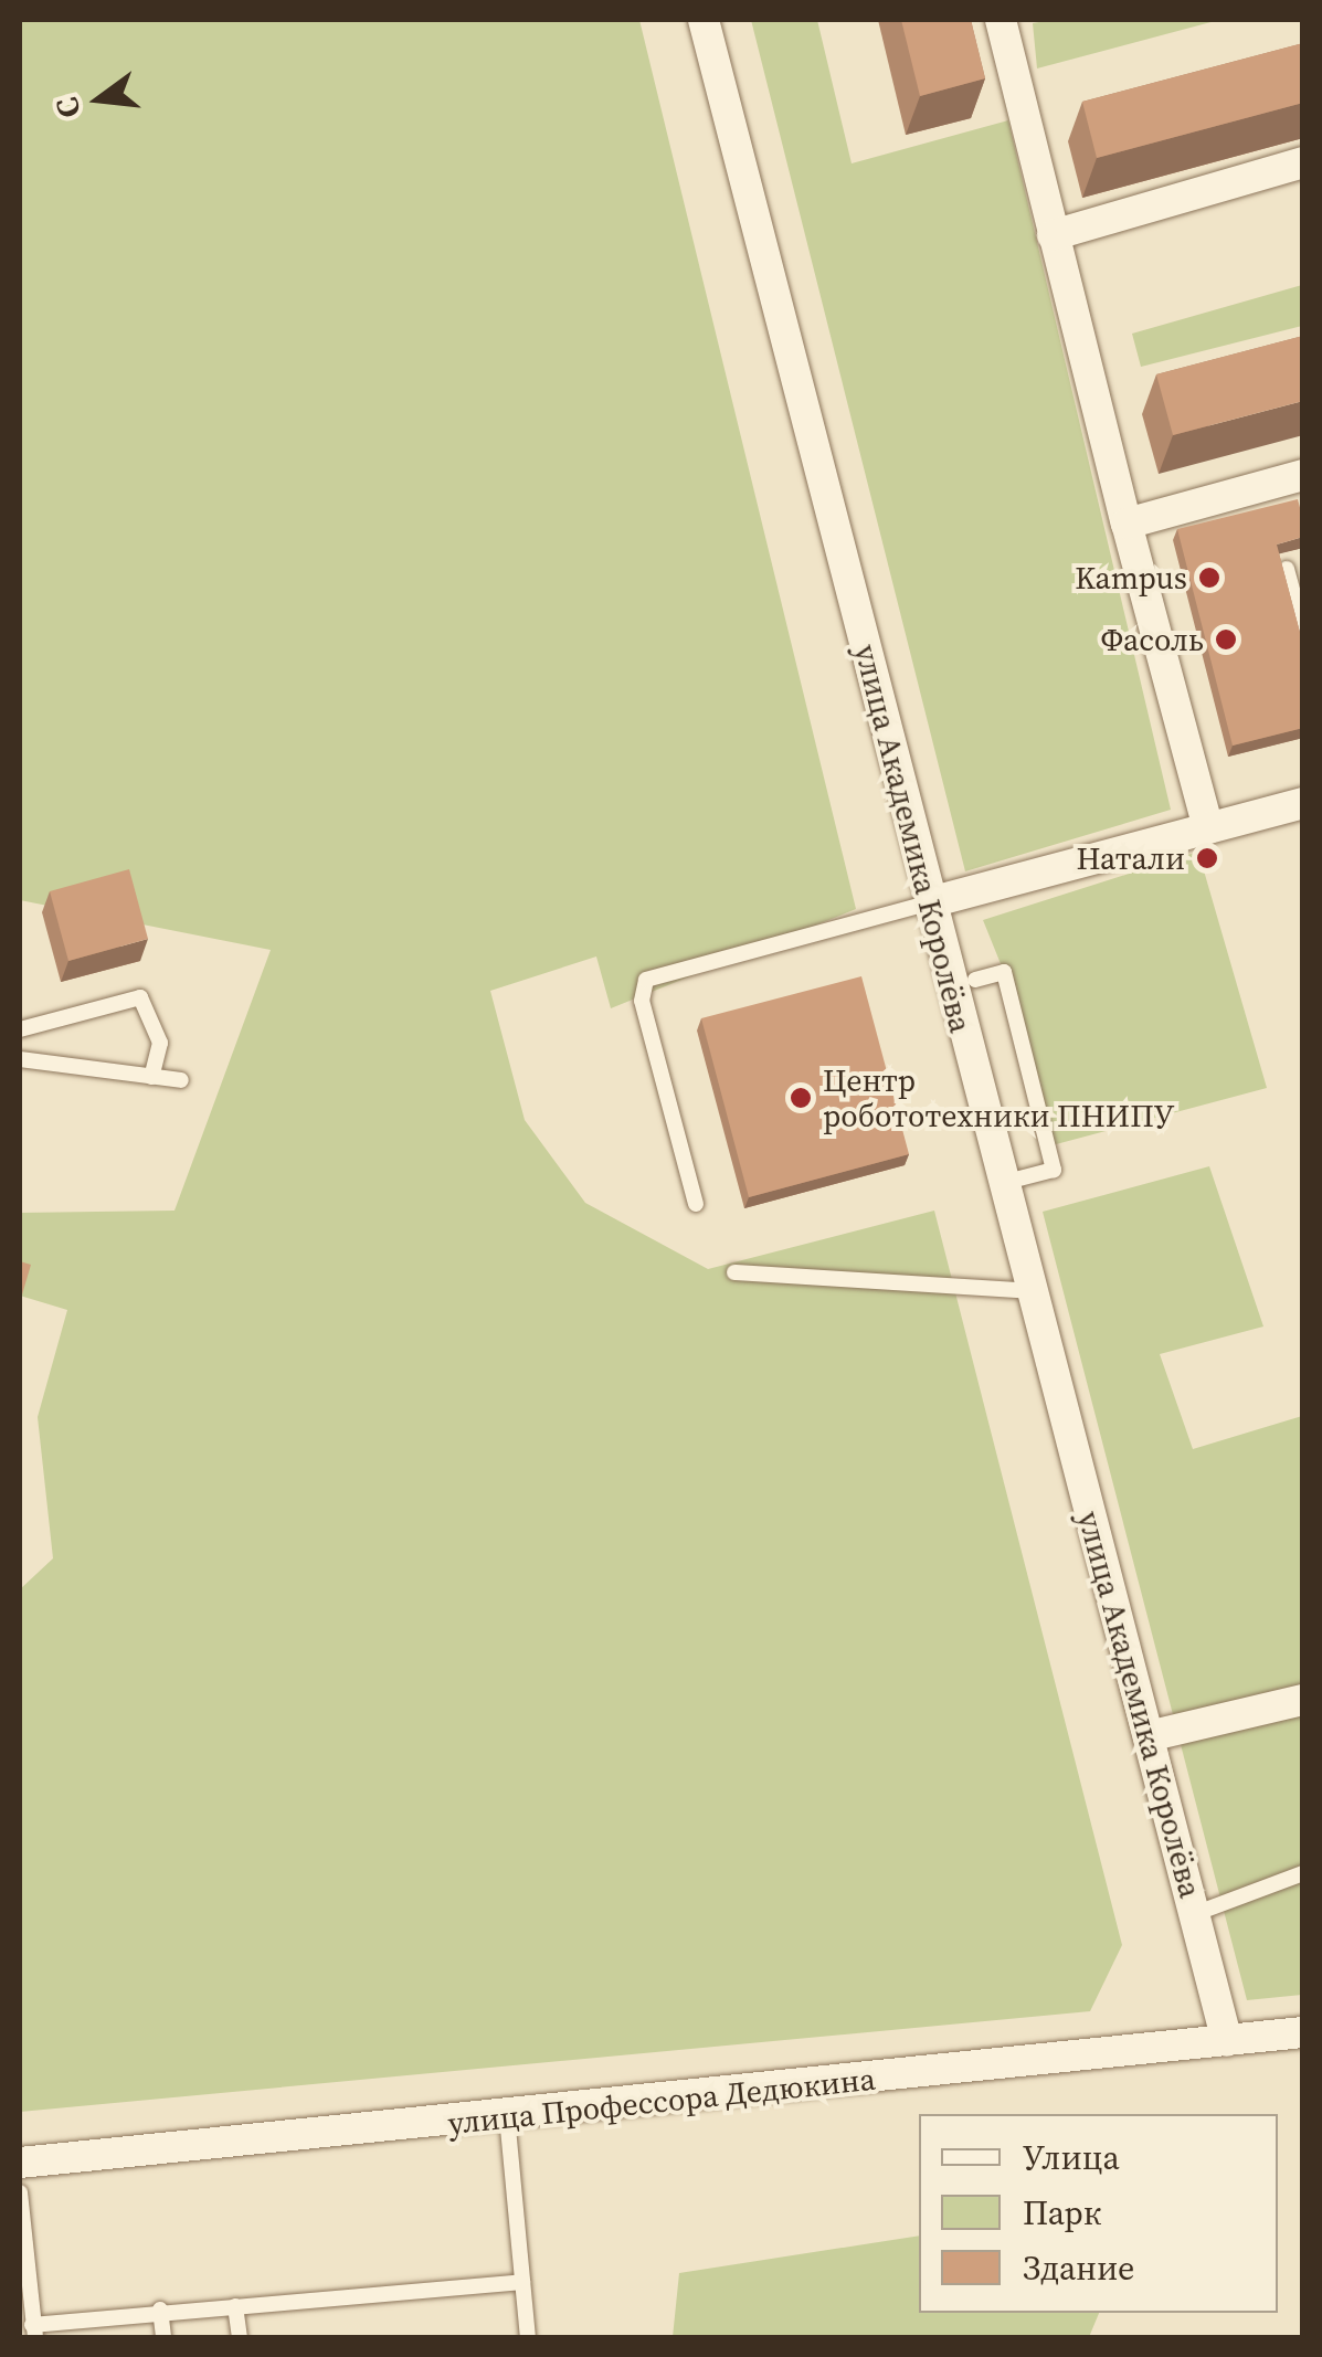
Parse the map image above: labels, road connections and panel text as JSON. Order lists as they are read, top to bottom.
{
  "streets": {
    "street": ["улица Академика Королёва", "улица Профессора Дедюкина"]
  },
  "crossings": [
    ["улица Академика Королёва", "улица Профессора Дедюкина"]
  ],
  "places": [
    "Kampus",
    "Фасоль",
    "Натали",
    "Центр робототехники ПНИПУ"
  ],
  "legend": ["Улица", "Парк", "Здание"],
  "north": "left"
}
